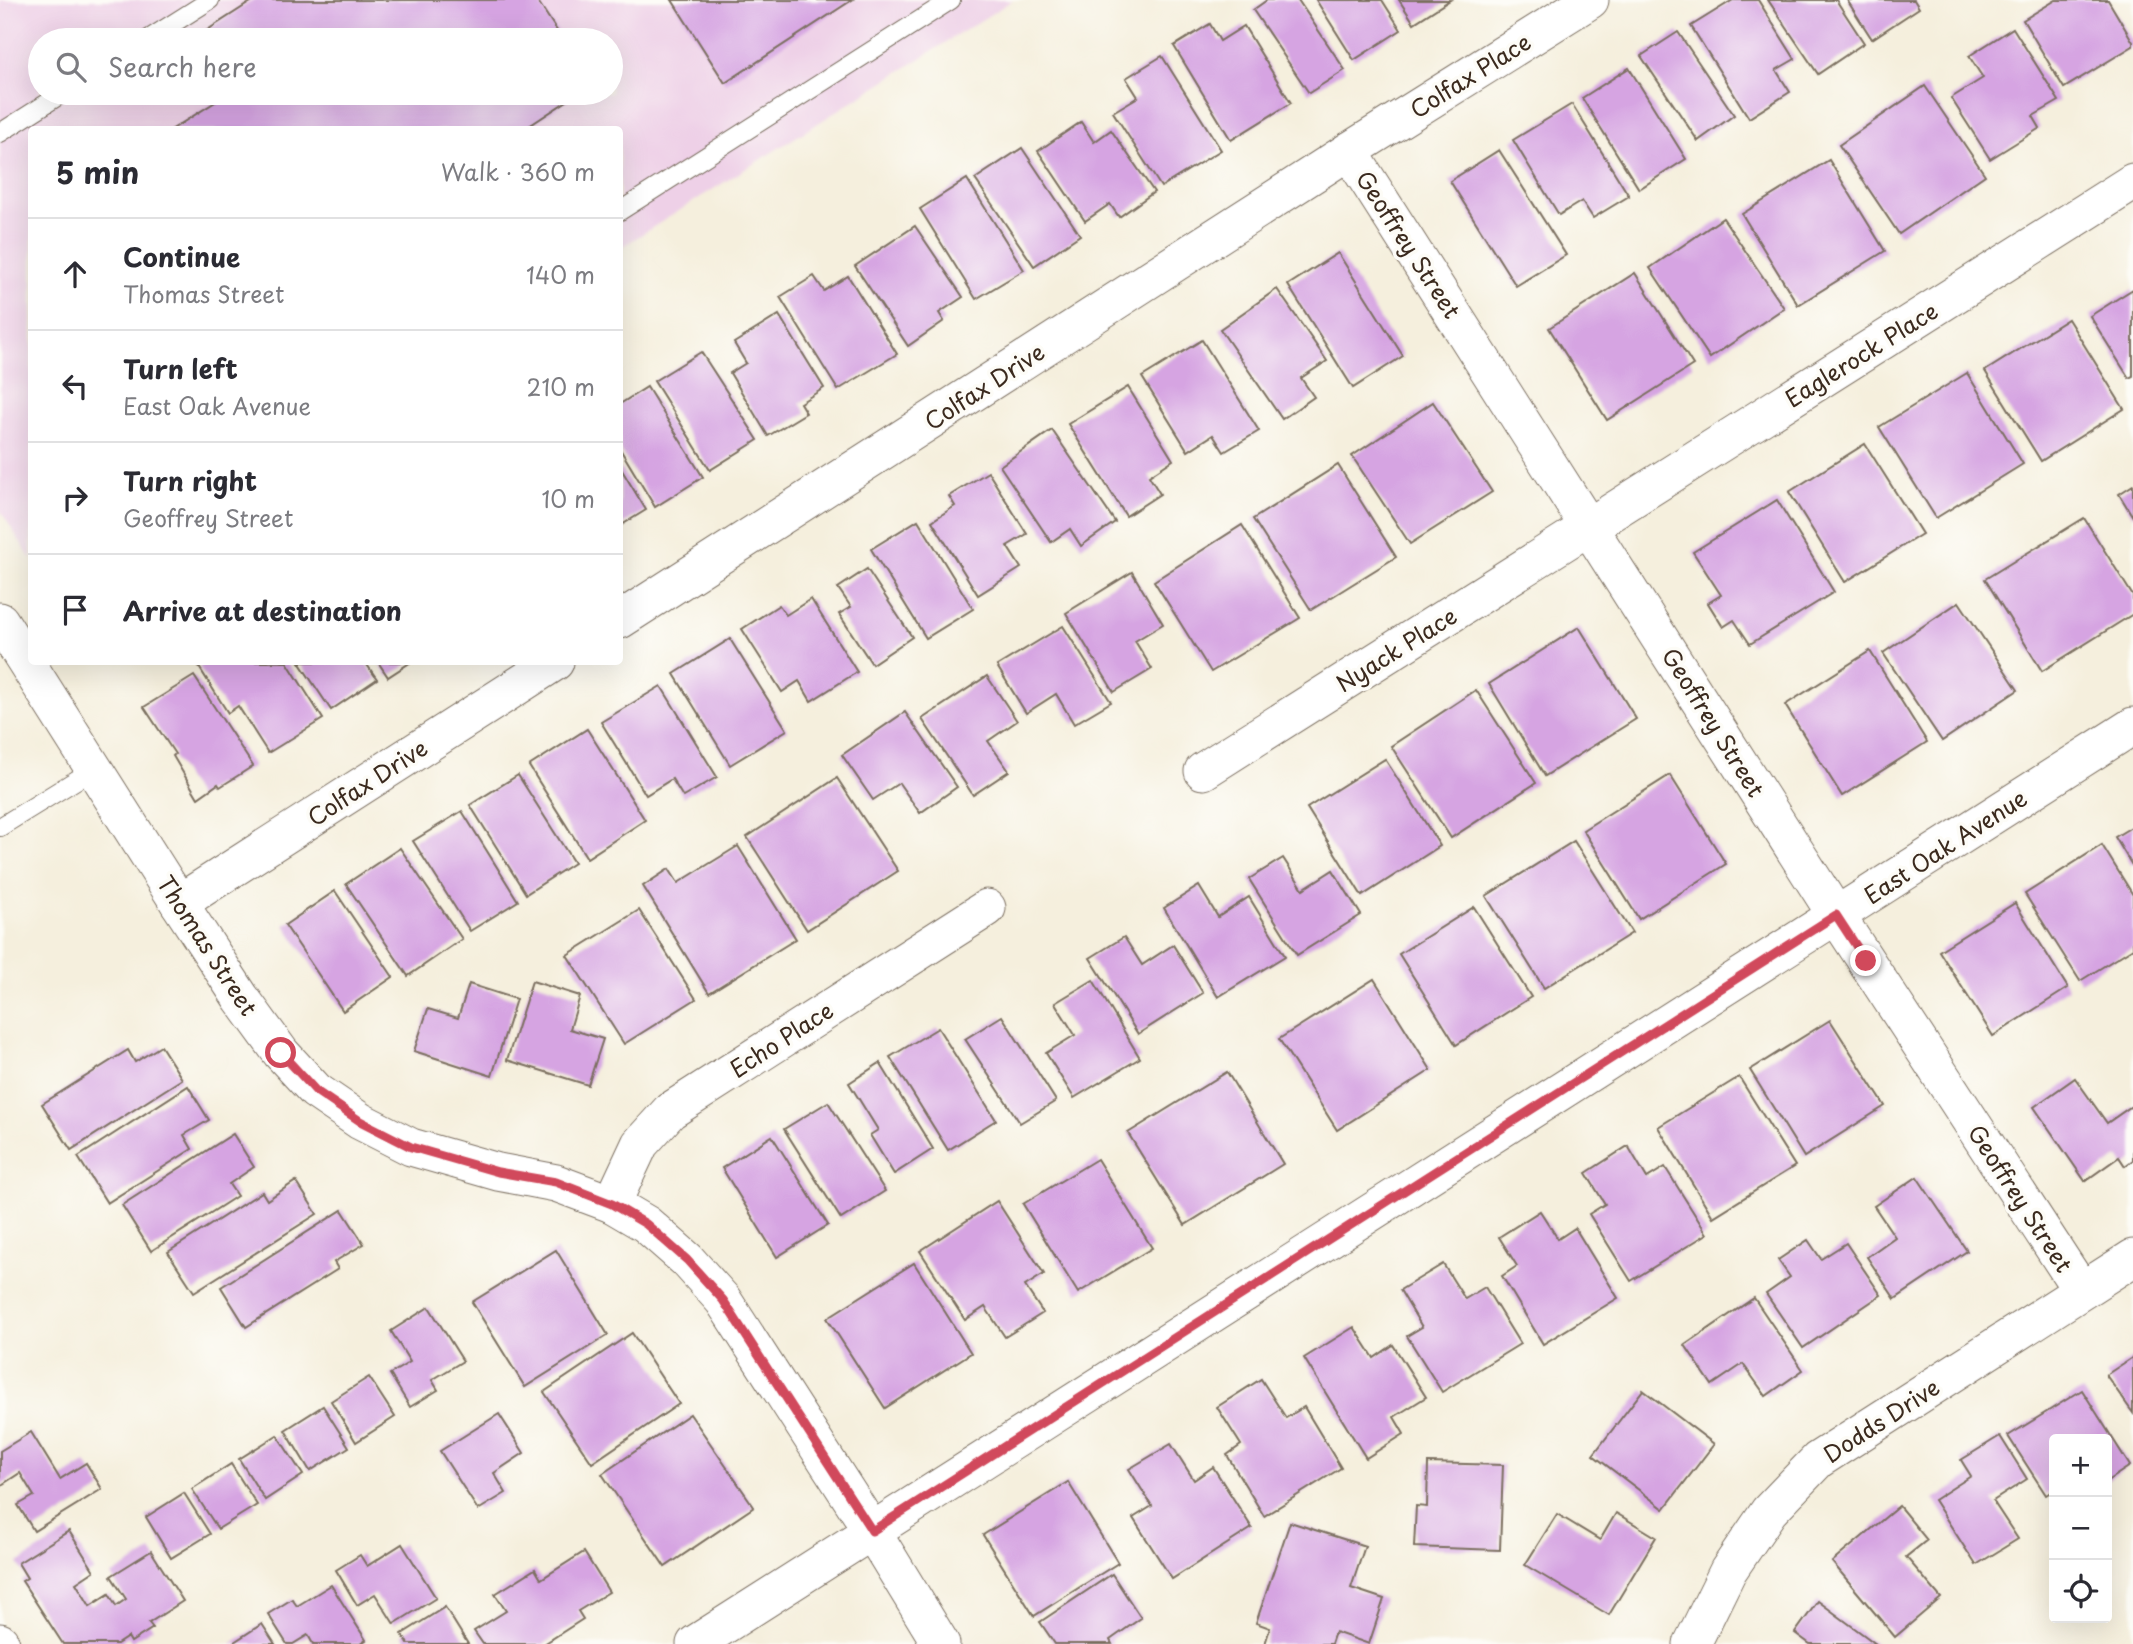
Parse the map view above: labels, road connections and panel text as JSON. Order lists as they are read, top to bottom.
{
  "streets": {
    "street": [
      "Colfax Place",
      "Geoffrey Street",
      "Eaglerock Place",
      "Colfax Drive",
      "Nyack Place",
      "East Oak Avenue",
      "Thomas Street",
      "Echo Place",
      "Dodds Drive"
    ]
  },
  "crossings": [
    ["Colfax Place", "Geoffrey Street"],
    ["Colfax Place", "Colfax Drive"],
    ["Geoffrey Street", "Eaglerock Place"],
    ["Geoffrey Street", "Colfax Drive"],
    ["Geoffrey Street", "Nyack Place"],
    ["Geoffrey Street", "East Oak Avenue"],
    ["Geoffrey Street", "Dodds Drive"],
    ["Eaglerock Place", "Nyack Place"],
    ["Colfax Drive", "Thomas Street"],
    ["East Oak Avenue", "Thomas Street"],
    ["Thomas Street", "Echo Place"]
  ],
  "page": {
    "search": "Search here",
    "heading": ["5 min", "Walk · 360 m"],
    "list": [
      ["Continue", "Thomas Street", "140 m"],
      ["Turn left", "East Oak Avenue", "210 m"],
      ["Turn right", "Geoffrey Street", "10 m"],
      "Arrive at destination"
    ],
    "map_buttons": ["+", "−"]
  }
}
